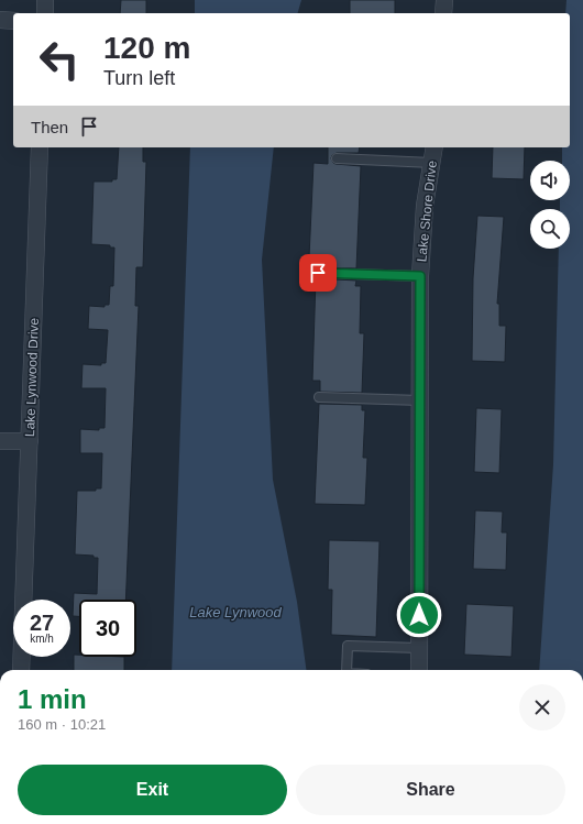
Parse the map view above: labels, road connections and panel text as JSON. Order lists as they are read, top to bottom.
{
  "streets": {
    "street": ["Lake Shore Drive", "Lake Lynwood Drive"]
  },
  "water": ["Lake Lynwood"],
  "page": {
    "turn": ["120 m", "Turn left"],
    "then": "Then",
    "speed": "27 km/h",
    "limit": "30",
    "heading": ["1 min", "160 m · 10:21"],
    "buttons": ["Exit", "Share"]
  }
}
